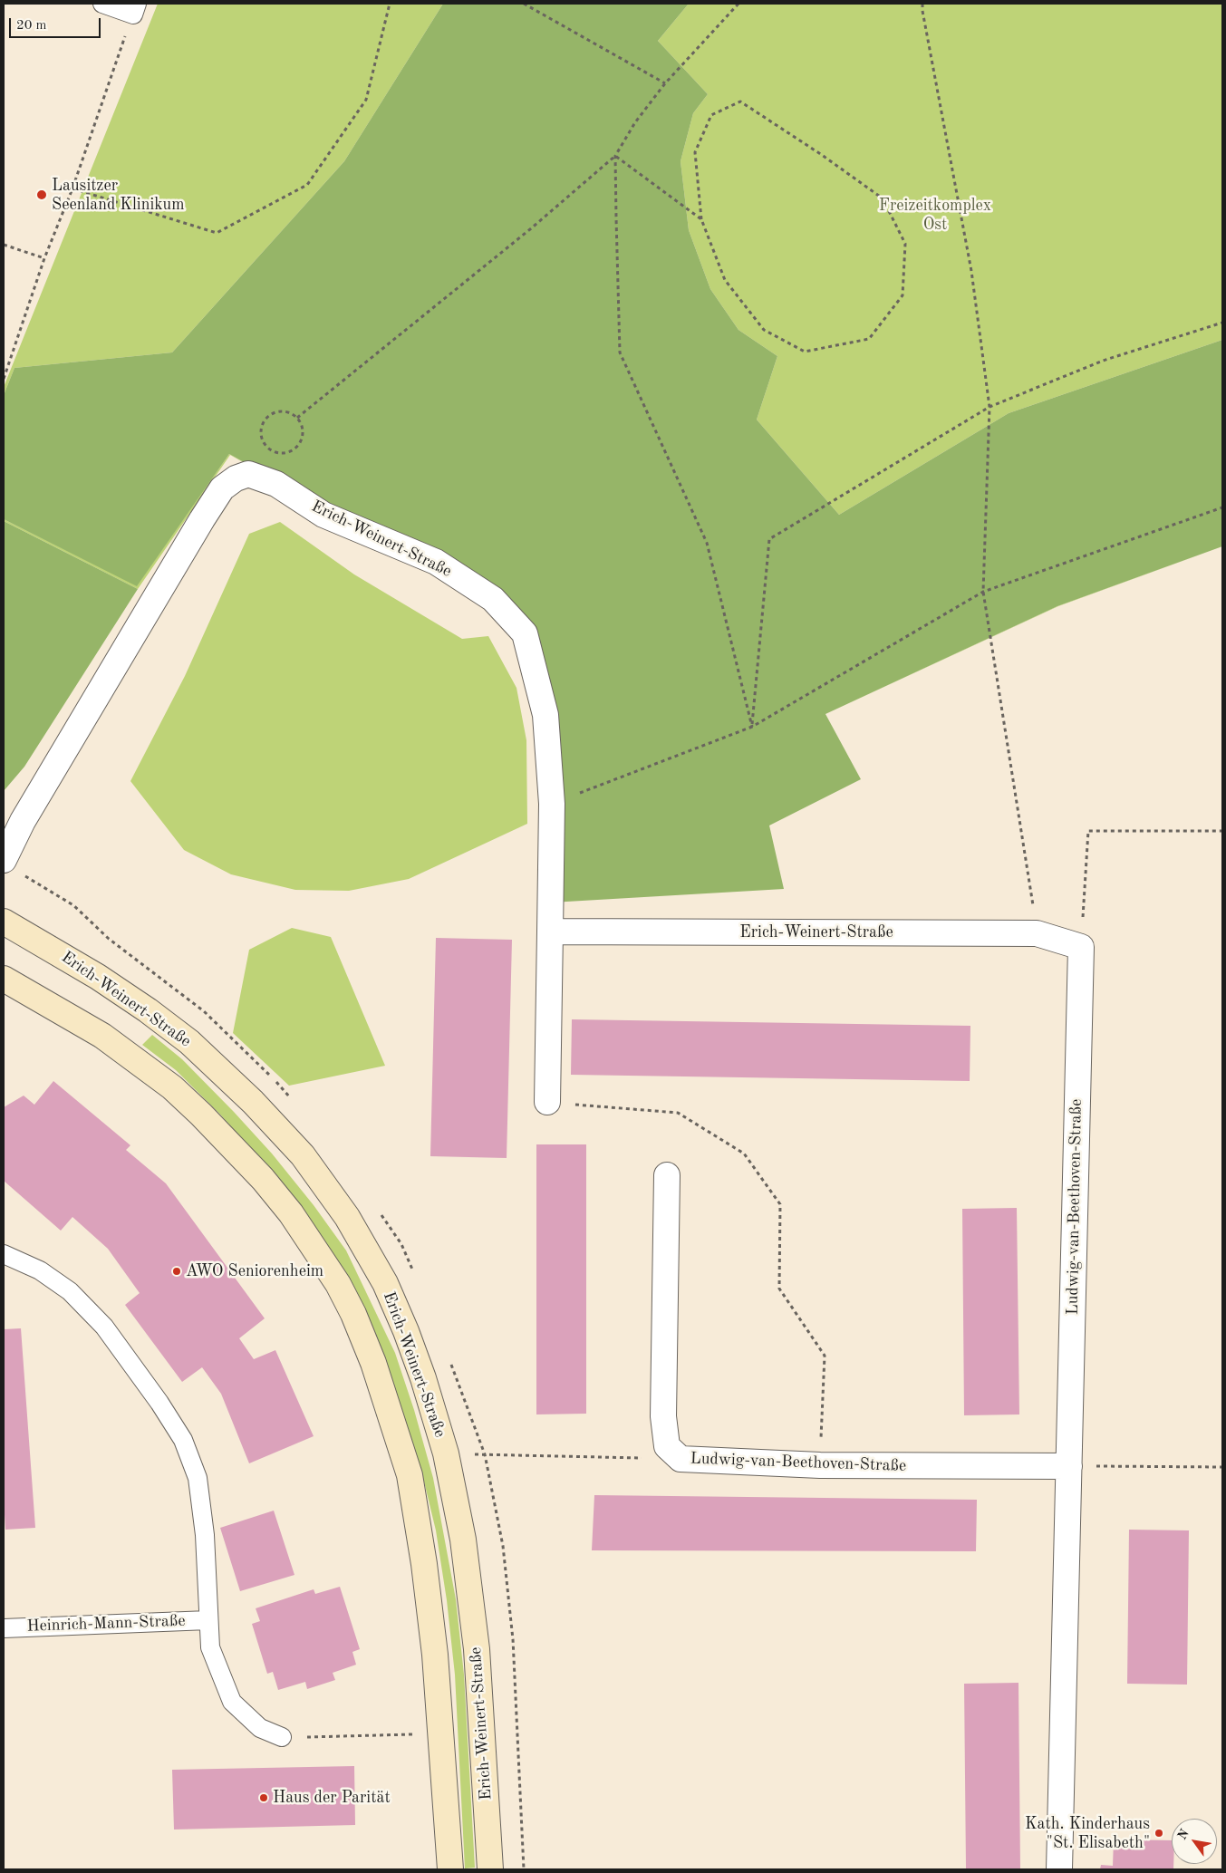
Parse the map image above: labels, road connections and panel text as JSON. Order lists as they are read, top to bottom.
{
  "streets": {
    "street": ["Erich-Weinert-Straße", "Ludwig-van-Beethoven-Straße"],
    "lane": ["Heinrich-Mann-Straße"]
  },
  "crossings": [
    ["Erich-Weinert-Straße", "Ludwig-van-Beethoven-Straße"]
  ],
  "parks": ["Freizeitkomplex Ost"],
  "places": [
    "Lausitzer Seenland Klinikum",
    "AWO Seniorenheim",
    "Haus der Parität",
    "Kath. Kinderhaus \"St. Elisabeth\""
  ],
  "scale_bar": "20 m",
  "north": "top left"
}
